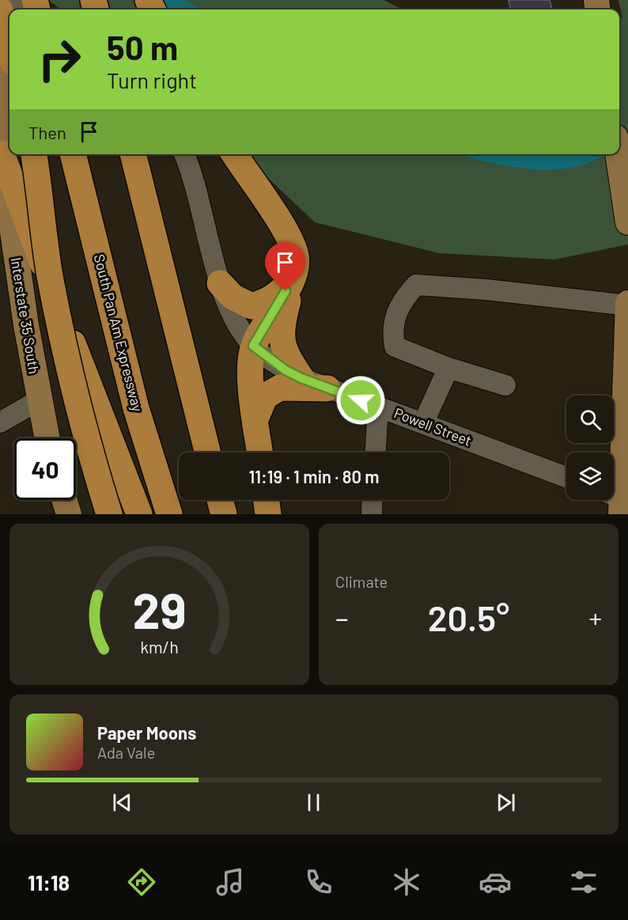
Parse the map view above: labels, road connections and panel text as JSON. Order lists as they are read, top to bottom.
{
  "streets": {
    "highway": ["South Pan Am Expressway"],
    "main road": ["Interstate 35 South"],
    "street": ["Powell Street"]
  },
  "page": {
    "turn": ["50 m", "Turn right"],
    "then": "Then",
    "limit": "40",
    "trip": "11:19 · 1 min · 80 m",
    "tile": "Climate",
    "heat": ["−", "20.5°", "+"],
    "song": ["Paper Moons", "Ada Vale"],
    "tabs": "11:18",
    "gauge": ["29", "km/h"]
  }
}
